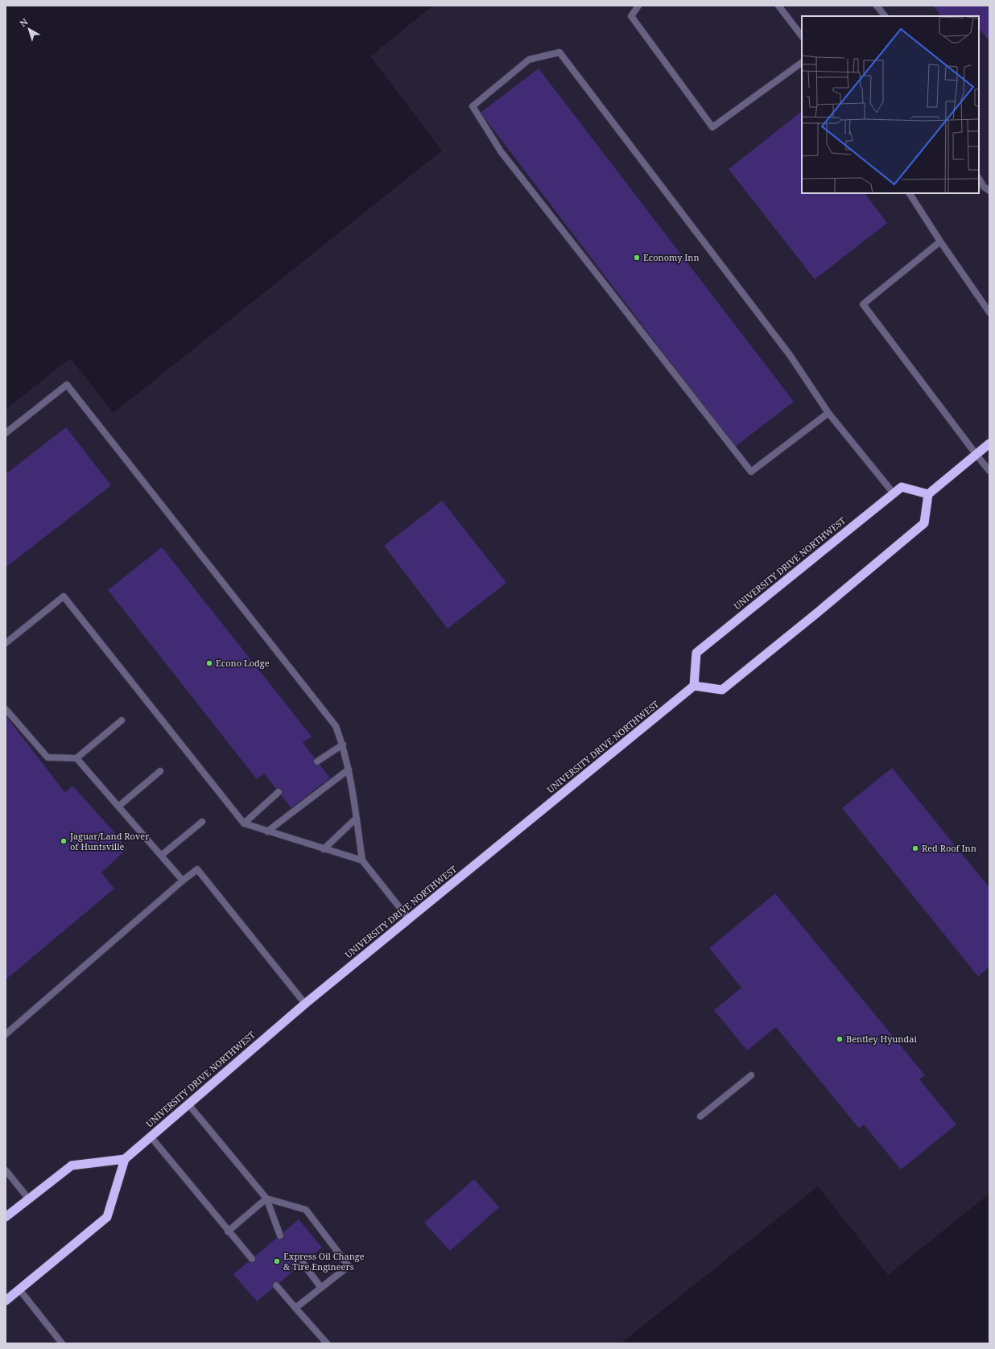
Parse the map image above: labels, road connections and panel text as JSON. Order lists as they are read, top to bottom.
{
  "streets": {
    "highway": ["UNIVERSITY DRIVE NORTHWEST"]
  },
  "places": [
    "Economy Inn",
    "Econo Lodge",
    "Jaguar/Land Rover of Huntsville",
    "Red Roof Inn",
    "Bentley Hyundai",
    "Express Oil Change & Tire Engineers"
  ],
  "north": "top left"
}
